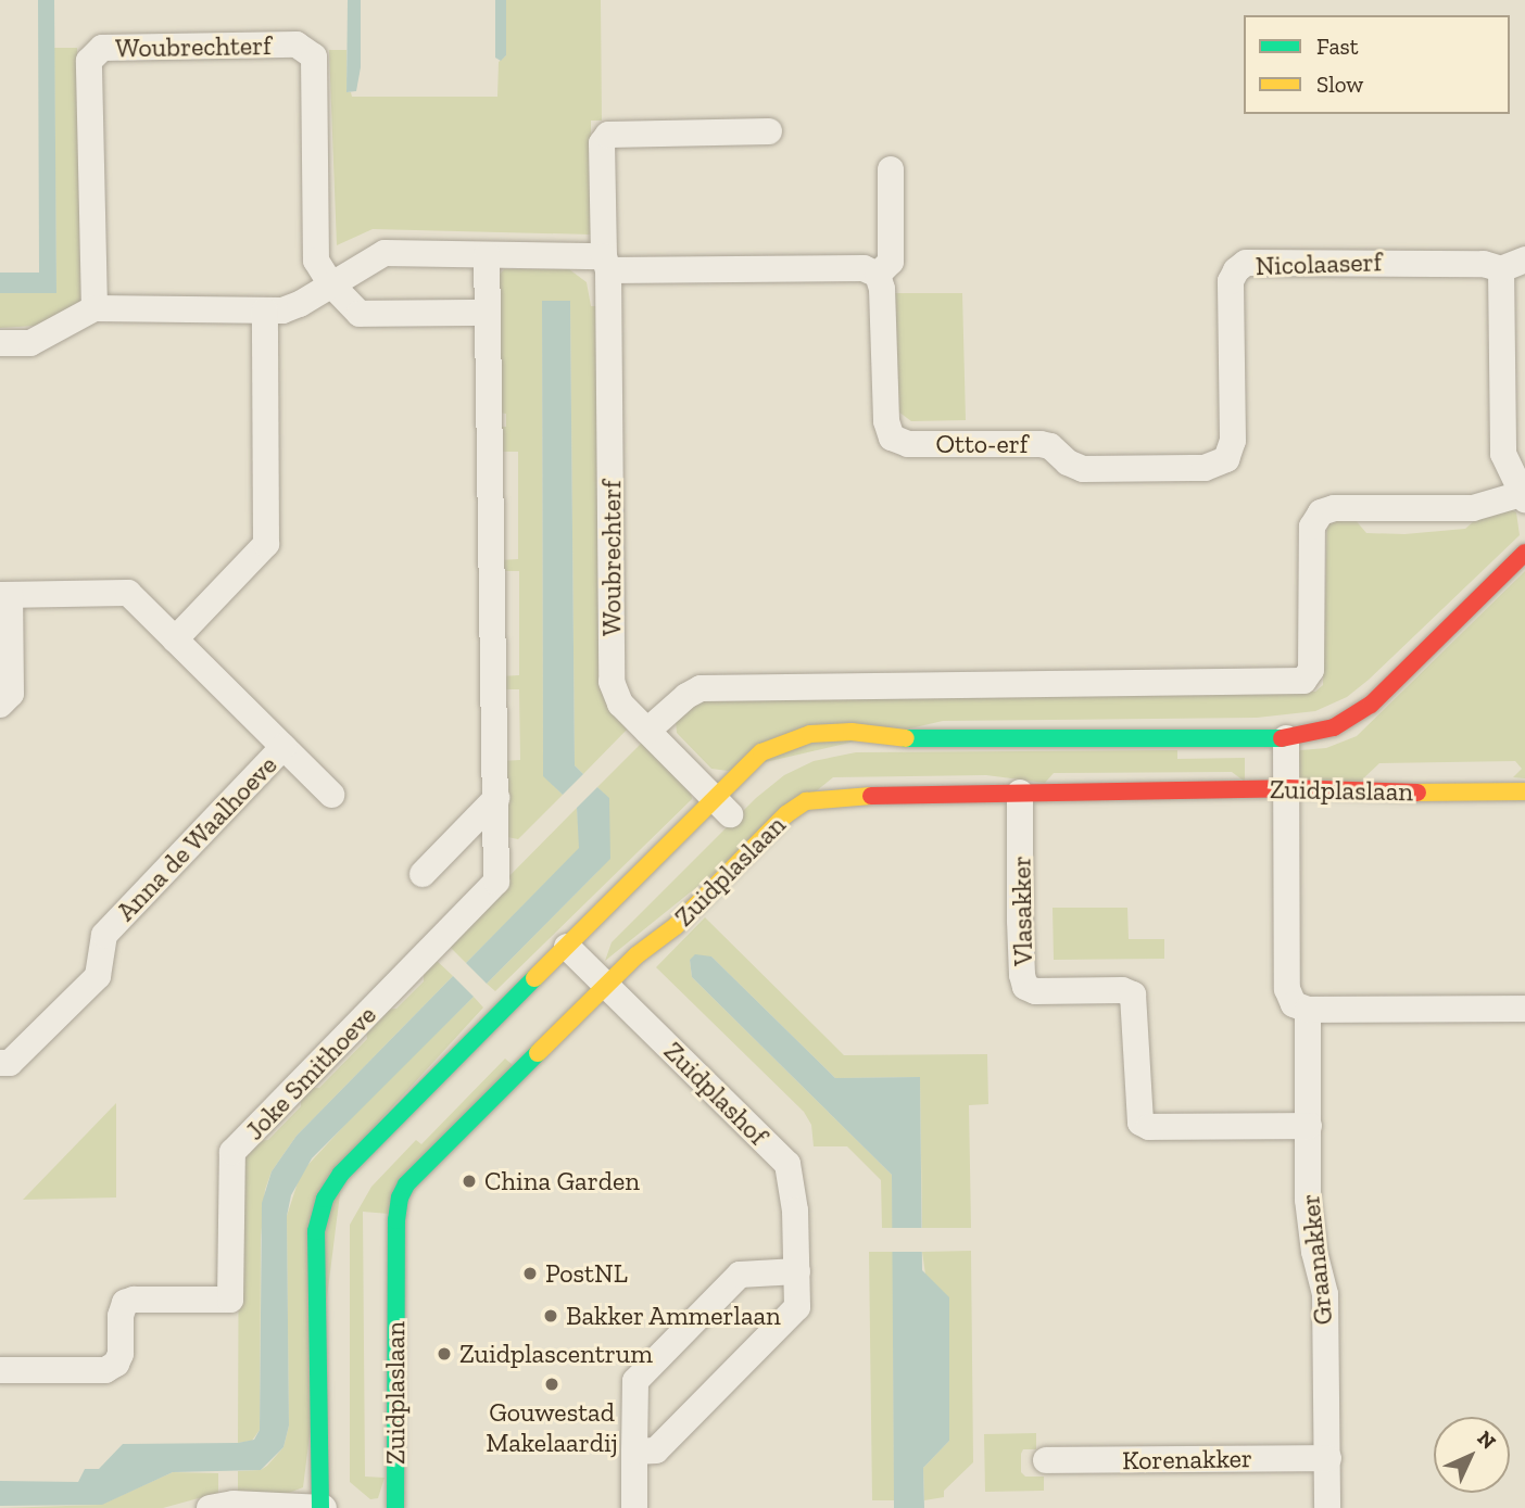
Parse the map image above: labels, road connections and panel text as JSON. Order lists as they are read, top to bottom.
{
  "streets": {
    "street": [
      "Woubrechterf",
      "Nicolaaserf",
      "Otto-erf",
      "Zuidplaslaan",
      "Anna de Waalhoeve",
      "Vlasakker",
      "Joke Smithoeve",
      "Zuidplashof",
      "Graanakker",
      "Korenakker"
    ]
  },
  "crossings": [
    ["Woubrechterf", "Zuidplaslaan"],
    ["Nicolaaserf", "Otto-erf"],
    ["Zuidplaslaan", "Vlasakker"],
    ["Zuidplaslaan", "Zuidplashof"],
    ["Vlasakker", "Graanakker"],
    ["Graanakker", "Korenakker"]
  ],
  "places": [
    "China Garden",
    "PostNL",
    "Bakker Ammerlaan",
    "Zuidplascentrum",
    "Gouwestad Makelaardij"
  ],
  "legend": ["Fast", "Slow"],
  "north": "top right"
}
